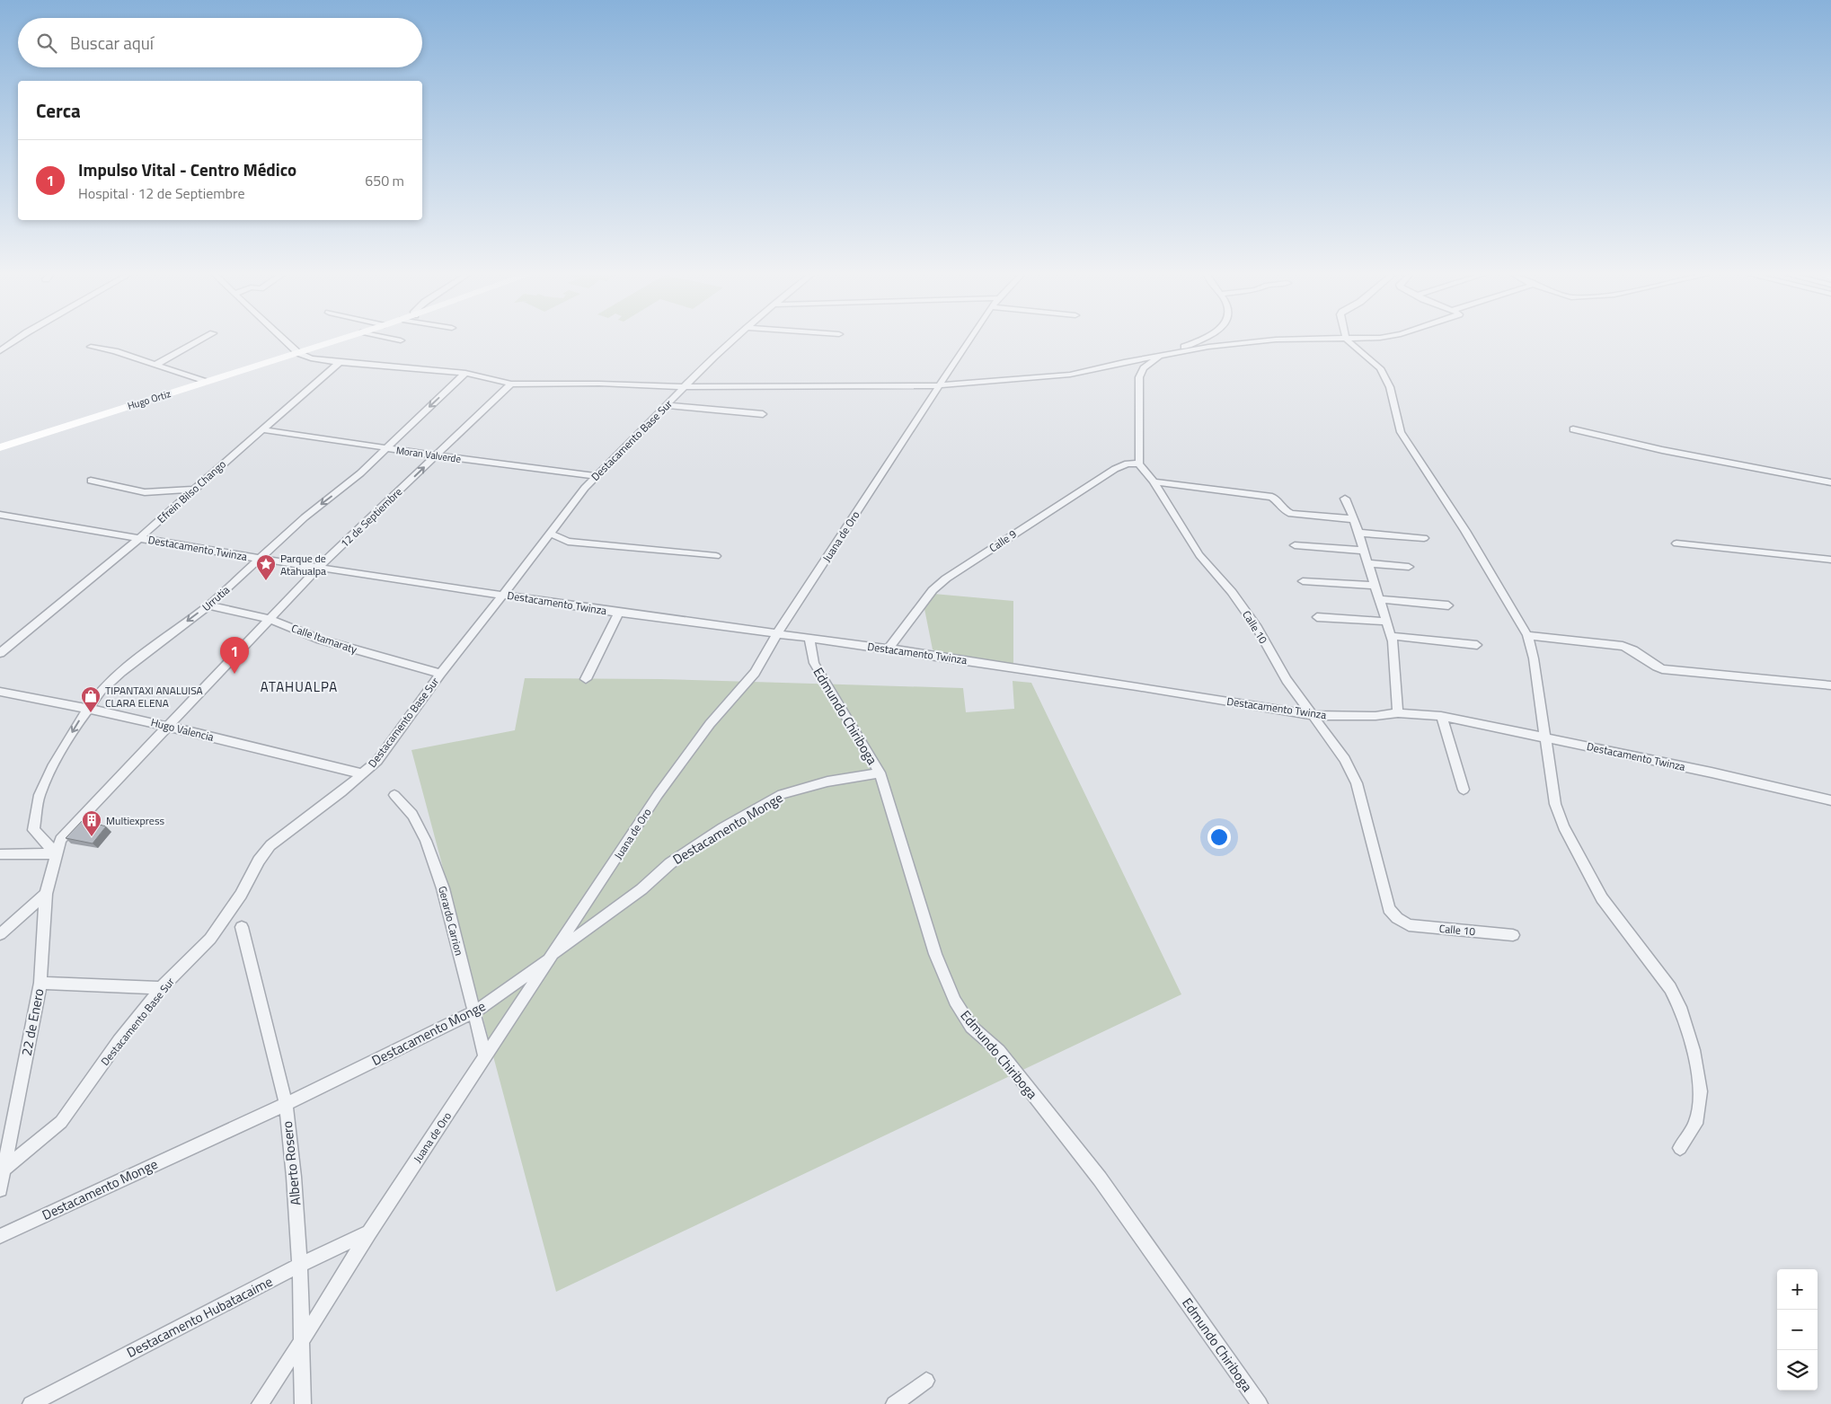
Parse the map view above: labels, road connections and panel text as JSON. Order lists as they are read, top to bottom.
{
  "streets": {
    "street": [
      "Hugo Ortiz",
      "Destacamento Base Sur",
      "Moran Valverde",
      "Efrein Bilso Chango",
      "12 de Septiembre",
      "Juana de Oro",
      "Calle 9",
      "Destacamento Twinza",
      "Urrutia",
      "Calle 10",
      "Calle Itamaraty",
      "Edmundo Chiriboga",
      "Hugo Valencia",
      "Destacamento Monge",
      "Gerardo Carrion",
      "22 de Enero",
      "Alberto Rosero",
      "Destacamento Hubatacaime"
    ]
  },
  "crossings": [
    ["Destacamento Base Sur", "Moran Valverde"],
    ["Destacamento Base Sur", "Destacamento Twinza"],
    ["Destacamento Base Sur", "Calle Itamaraty"],
    ["Destacamento Base Sur", "Hugo Valencia"],
    ["Destacamento Base Sur", "22 de Enero"],
    ["Moran Valverde", "Efrein Bilso Chango"],
    ["Moran Valverde", "12 de Septiembre"],
    ["Moran Valverde", "Urrutia"],
    ["Efrein Bilso Chango", "Destacamento Twinza"],
    ["12 de Septiembre", "Destacamento Twinza"],
    ["12 de Septiembre", "Urrutia"],
    ["12 de Septiembre", "Calle Itamaraty"],
    ["12 de Septiembre", "Hugo Valencia"],
    ["12 de Septiembre", "22 de Enero"],
    ["Juana de Oro", "Destacamento Twinza"],
    ["Juana de Oro", "Destacamento Monge"],
    ["Juana de Oro", "Gerardo Carrion"],
    ["Juana de Oro", "Alberto Rosero"],
    ["Juana de Oro", "Destacamento Hubatacaime"],
    ["Calle 9", "Destacamento Twinza"],
    ["Calle 9", "Calle 10"],
    ["Destacamento Twinza", "Urrutia"],
    ["Destacamento Twinza", "Calle 10"],
    ["Destacamento Twinza", "Edmundo Chiriboga"],
    ["Urrutia", "Calle Itamaraty"],
    ["Urrutia", "Hugo Valencia"],
    ["Urrutia", "22 de Enero"],
    ["Edmundo Chiriboga", "Destacamento Monge"],
    ["Destacamento Monge", "Gerardo Carrion"],
    ["Destacamento Monge", "Alberto Rosero"],
    ["Alberto Rosero", "Destacamento Hubatacaime"]
  ],
  "one_way": ["Urrutia"],
  "districts": ["ATAHUALPA"],
  "places": {
    "place": ["Parque de Atahualpa"],
    "shop": ["TIPANTAXI ANALUISA CLARA ELENA"],
    "building": ["Multiexpress"]
  },
  "page": {
    "search": "Buscar aquí",
    "heading": "Cerca",
    "list": [
      {
        "mark": "1",
        "name": "Impulso Vital - Centro Médico",
        "note": "Hospital · 12 de Septiembre",
        "value": "650 m"
      }
    ],
    "pins": "1",
    "map_buttons": ["+", "−"]
  }
}
